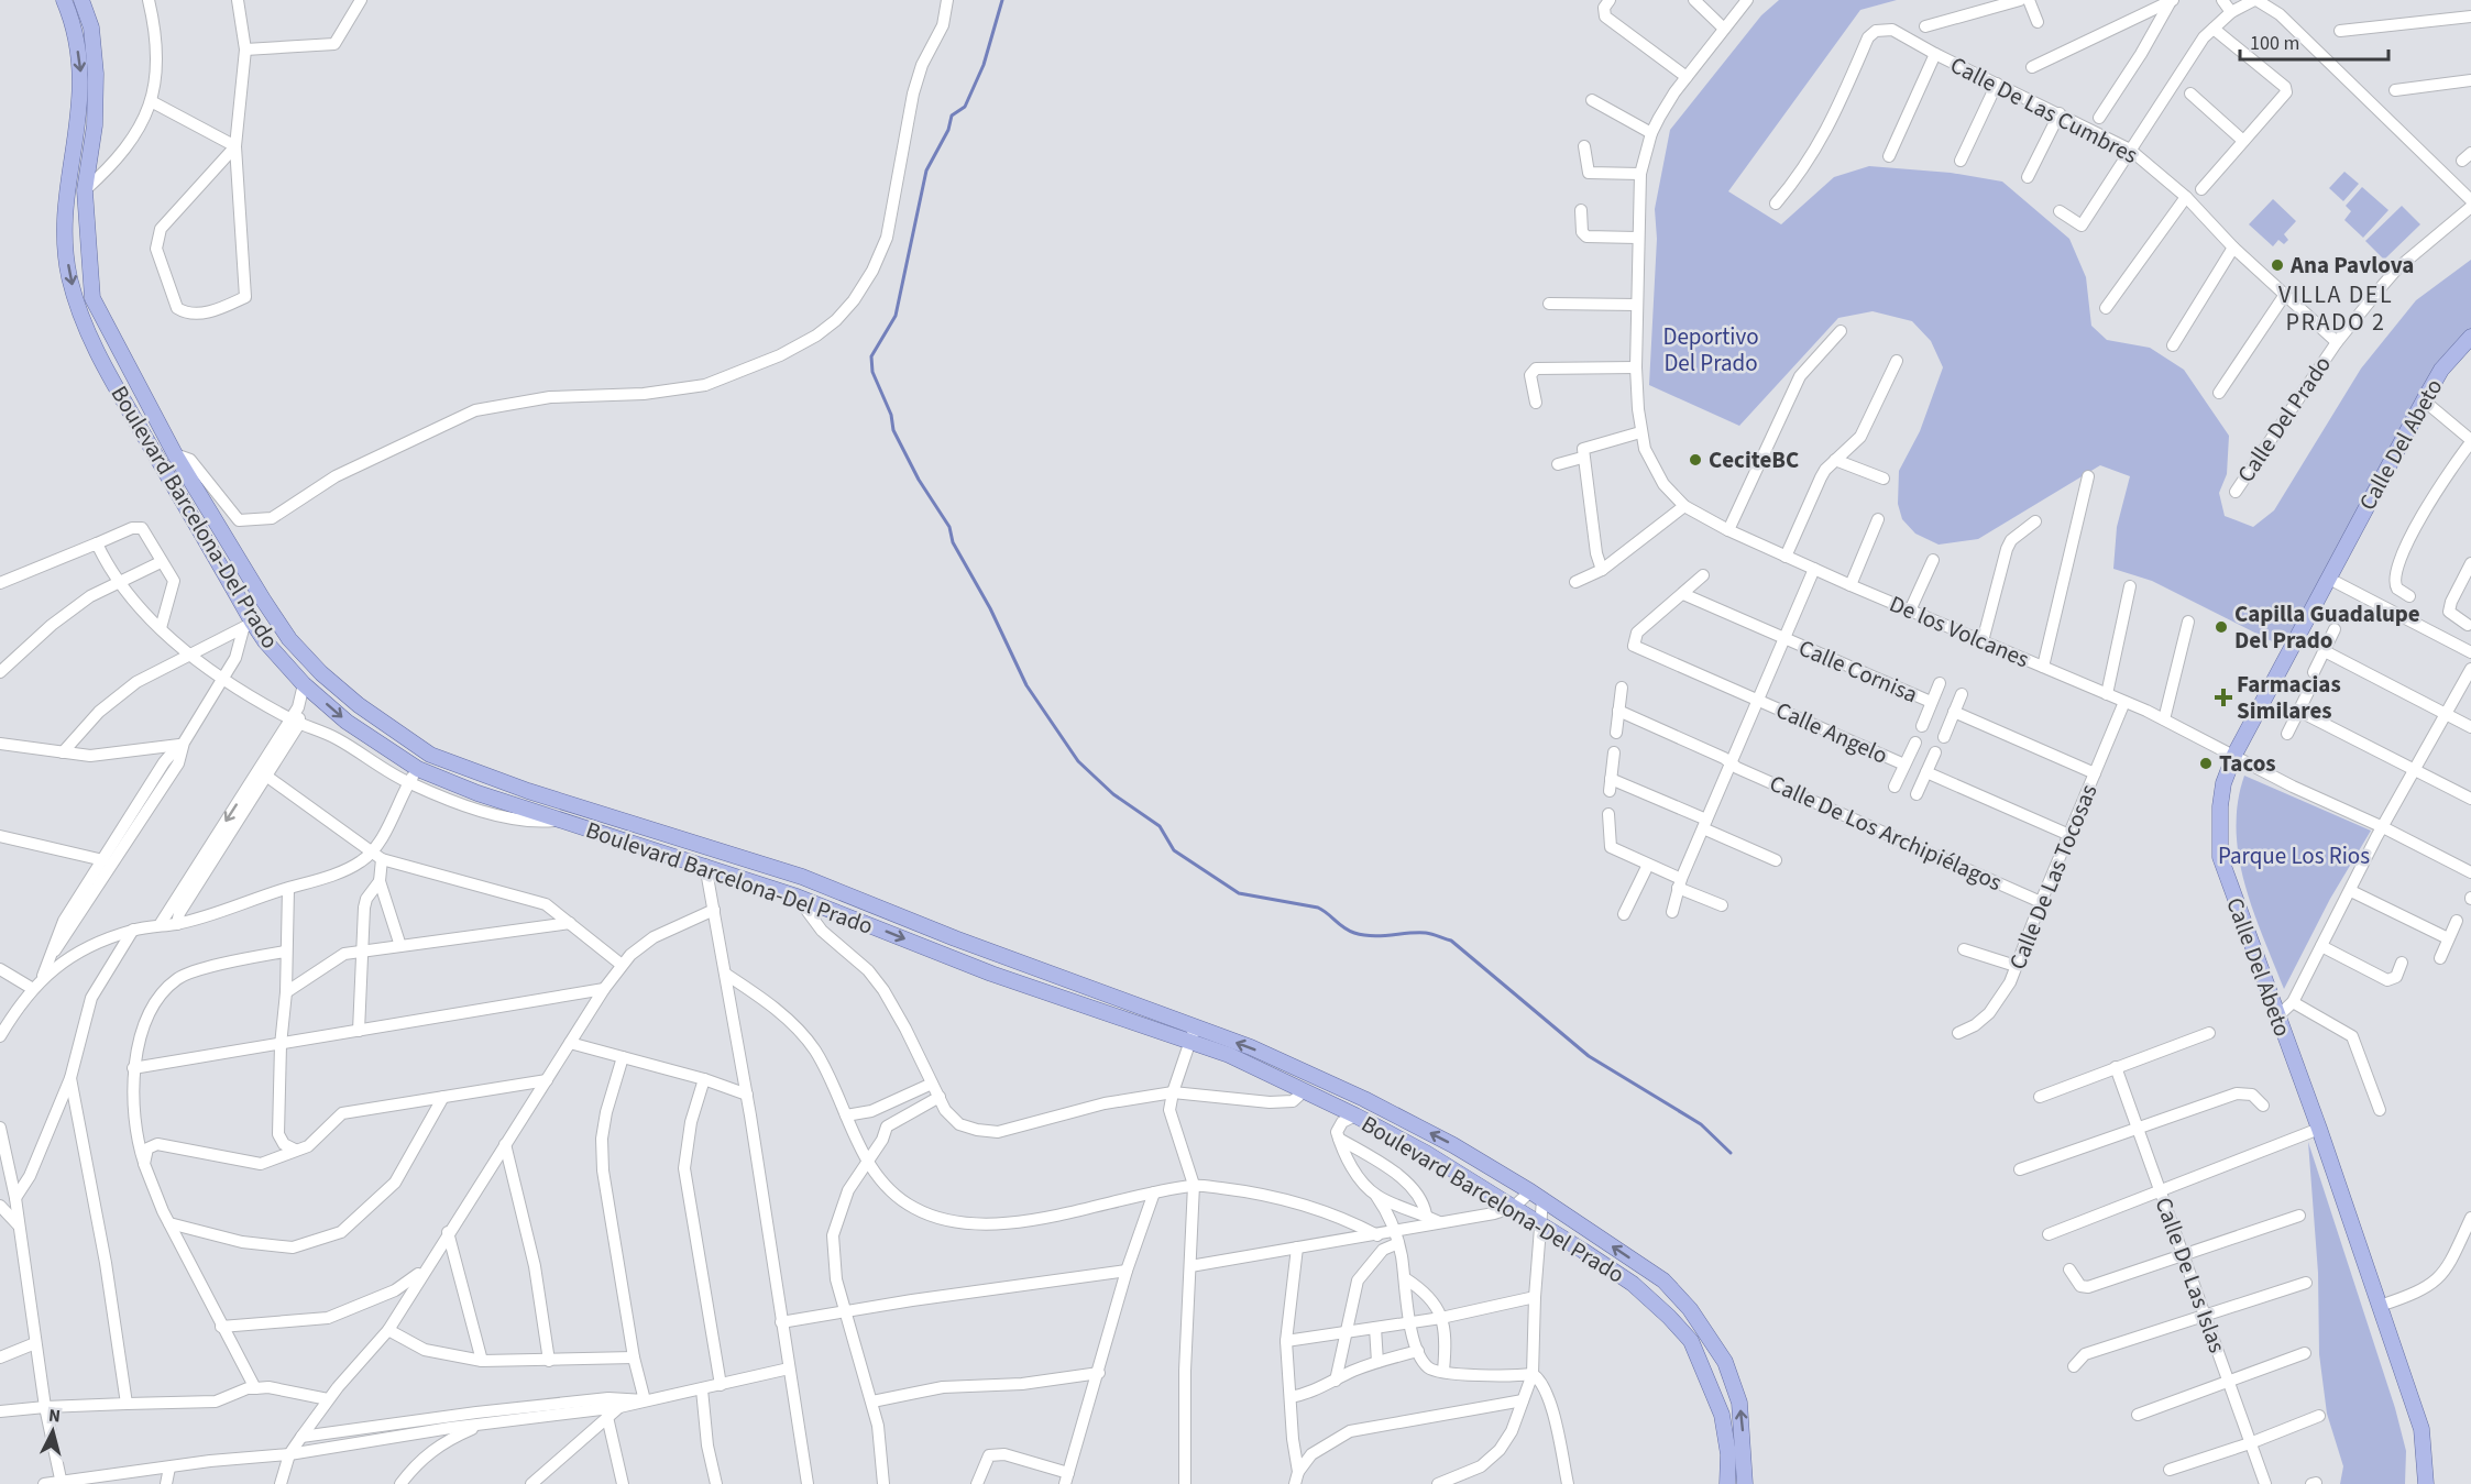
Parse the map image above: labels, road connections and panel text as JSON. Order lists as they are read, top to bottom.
{
  "streets": {
    "main road": ["Calle Del Abeto", "Boulevard Barcelona-Del Prado"],
    "street": [
      "Calle De Las Cumbres",
      "Calle Del Prado",
      "De los Volcanes",
      "Calle Cornisa",
      "Calle Angelo",
      "Calle De Los Archipiélagos",
      "Calle De Las Tocosas",
      "Calle De Las Islas"
    ]
  },
  "crossings": [
    ["Calle De Las Cumbres", "Calle Del Prado"],
    ["Calle Del Abeto", "De los Volcanes"],
    ["De los Volcanes", "Calle De Las Tocosas"],
    ["Calle Cornisa", "Calle Angelo"],
    ["Calle De Los Archipiélagos", "Calle De Las Tocosas"]
  ],
  "districts": ["VILLA DEL PRADO 2"],
  "parks": ["Deportivo Del Prado", "Parque Los Rios"],
  "places": {
    "other": [
      "Ana Pavlova",
      "CeciteBC",
      "Capilla Guadalupe Del Prado",
      "Tacos"
    ],
    "health": ["Farmacias Similares"]
  },
  "scale_bar": "100 m",
  "north": "top"
}
